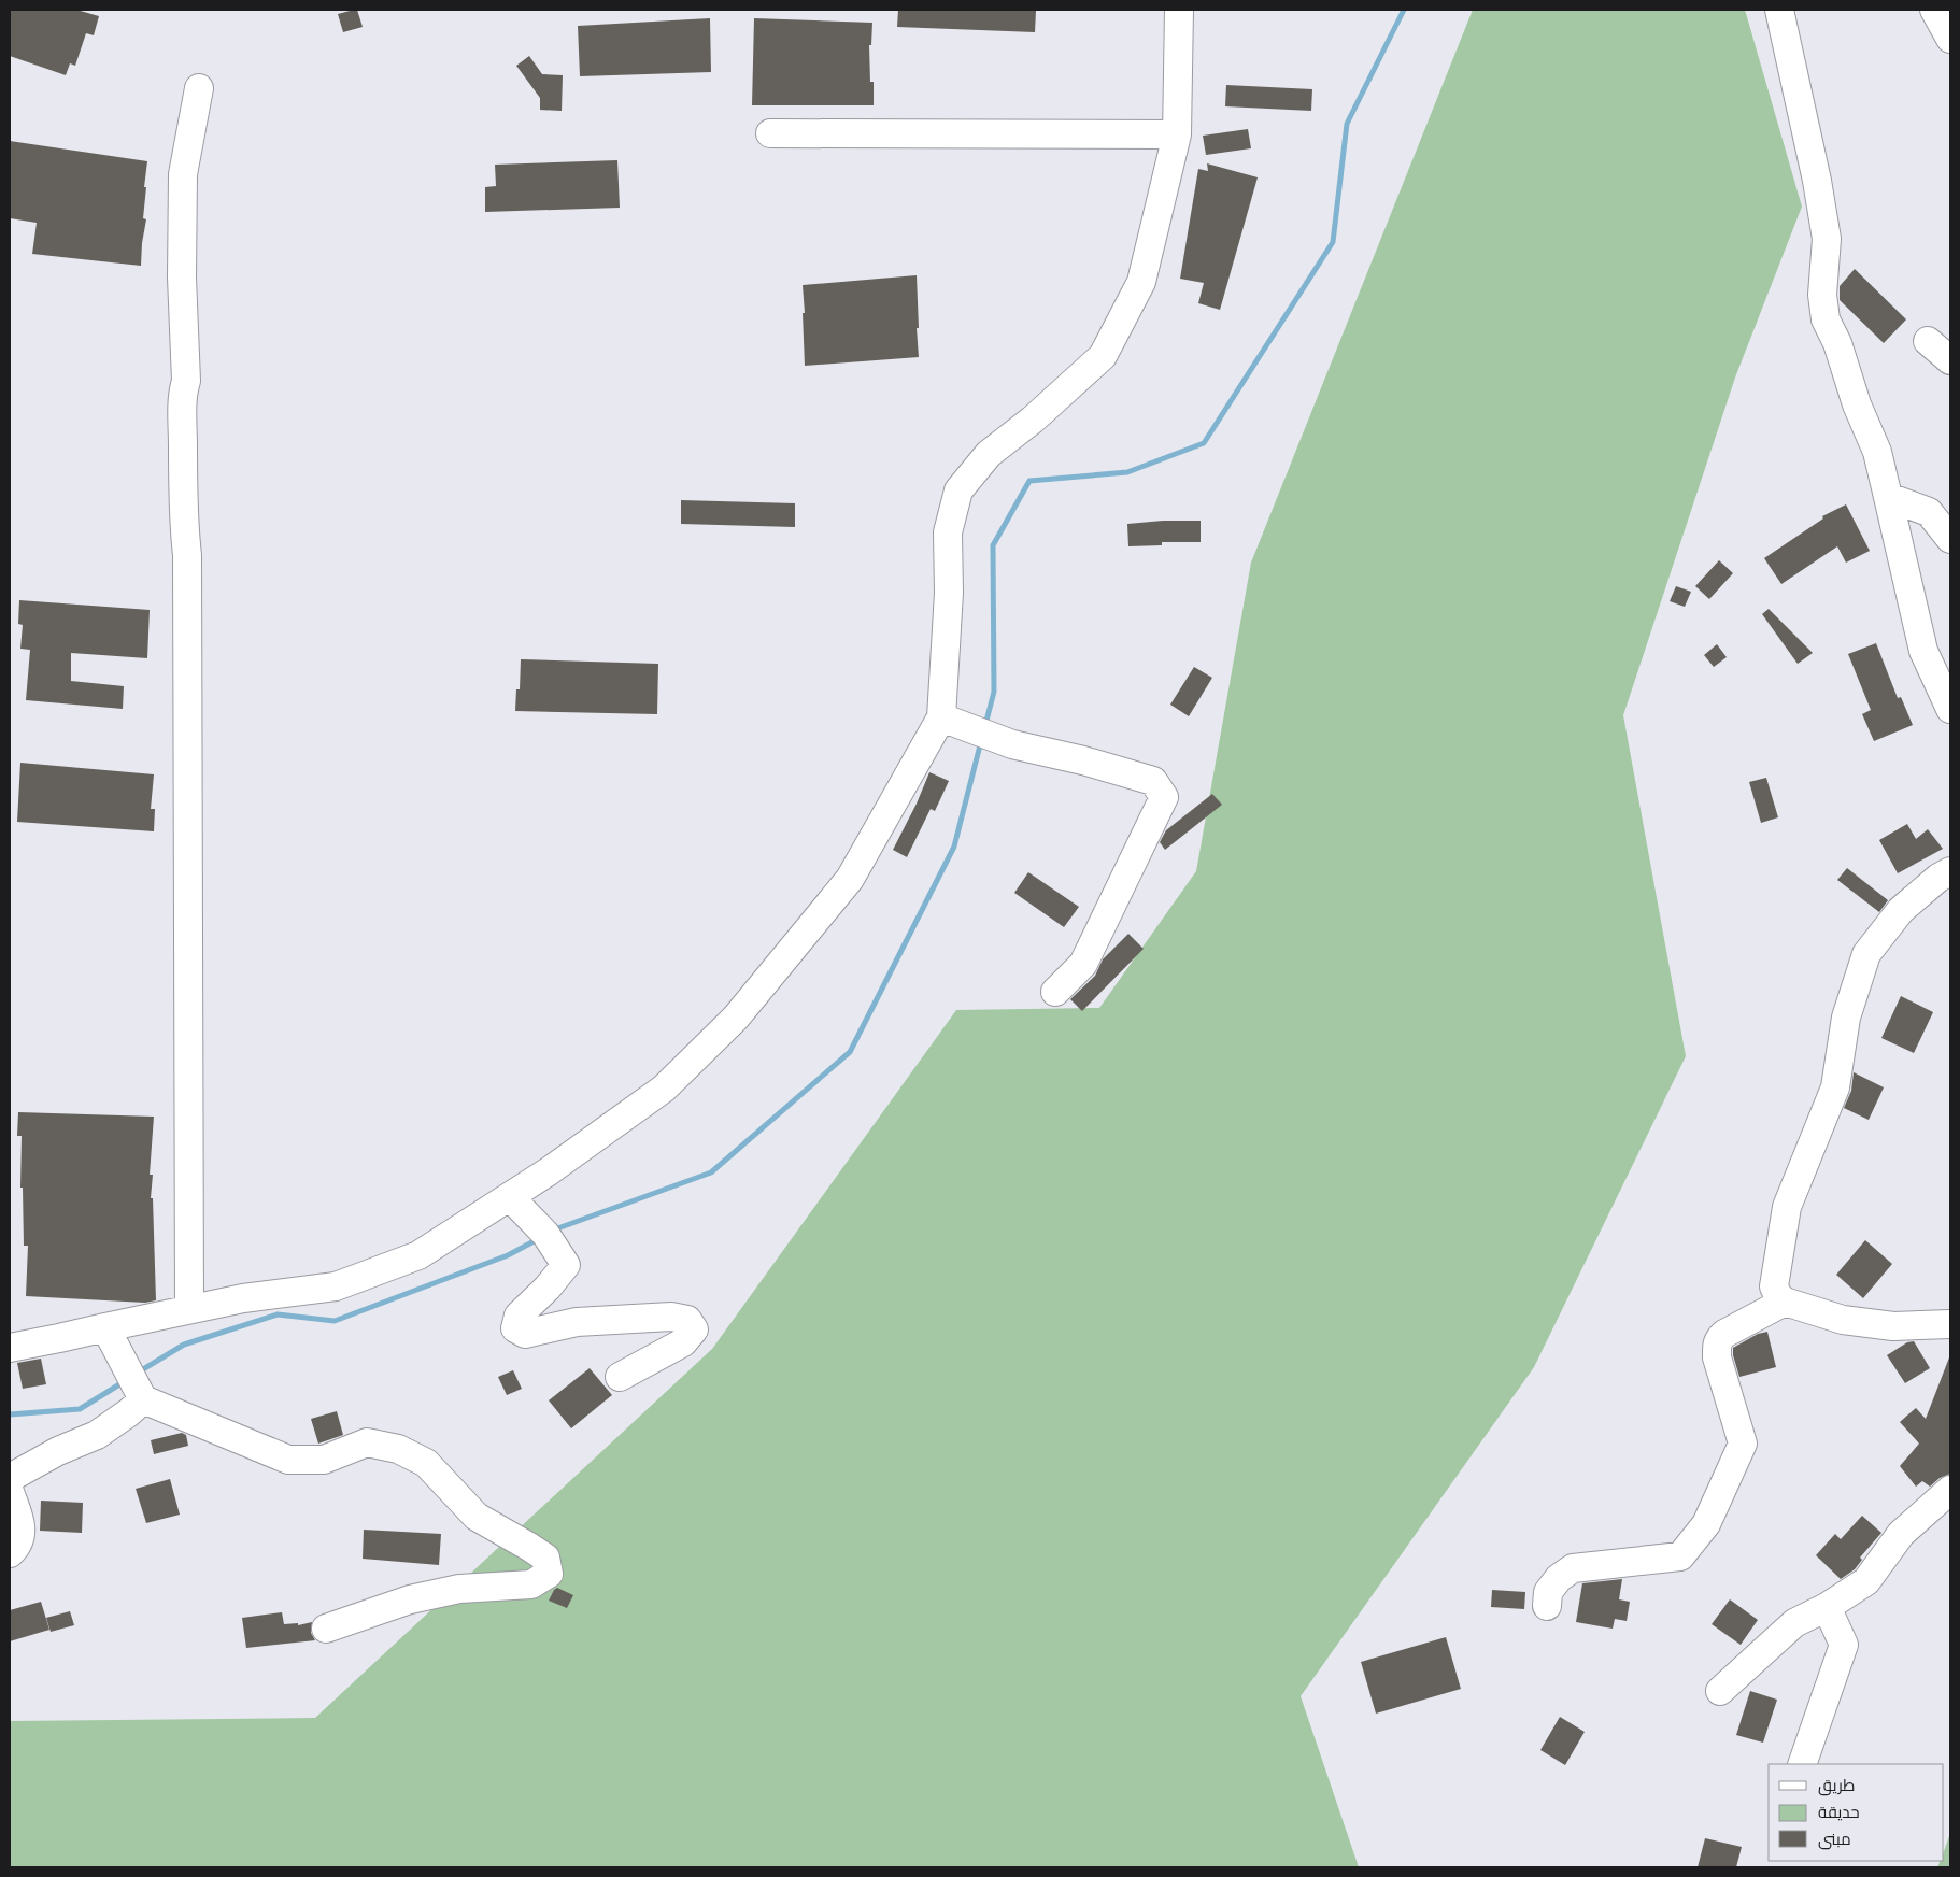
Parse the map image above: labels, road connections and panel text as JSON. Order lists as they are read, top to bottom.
{
  "legend": ["طريق", "حديقة", "مبنى"]
}
